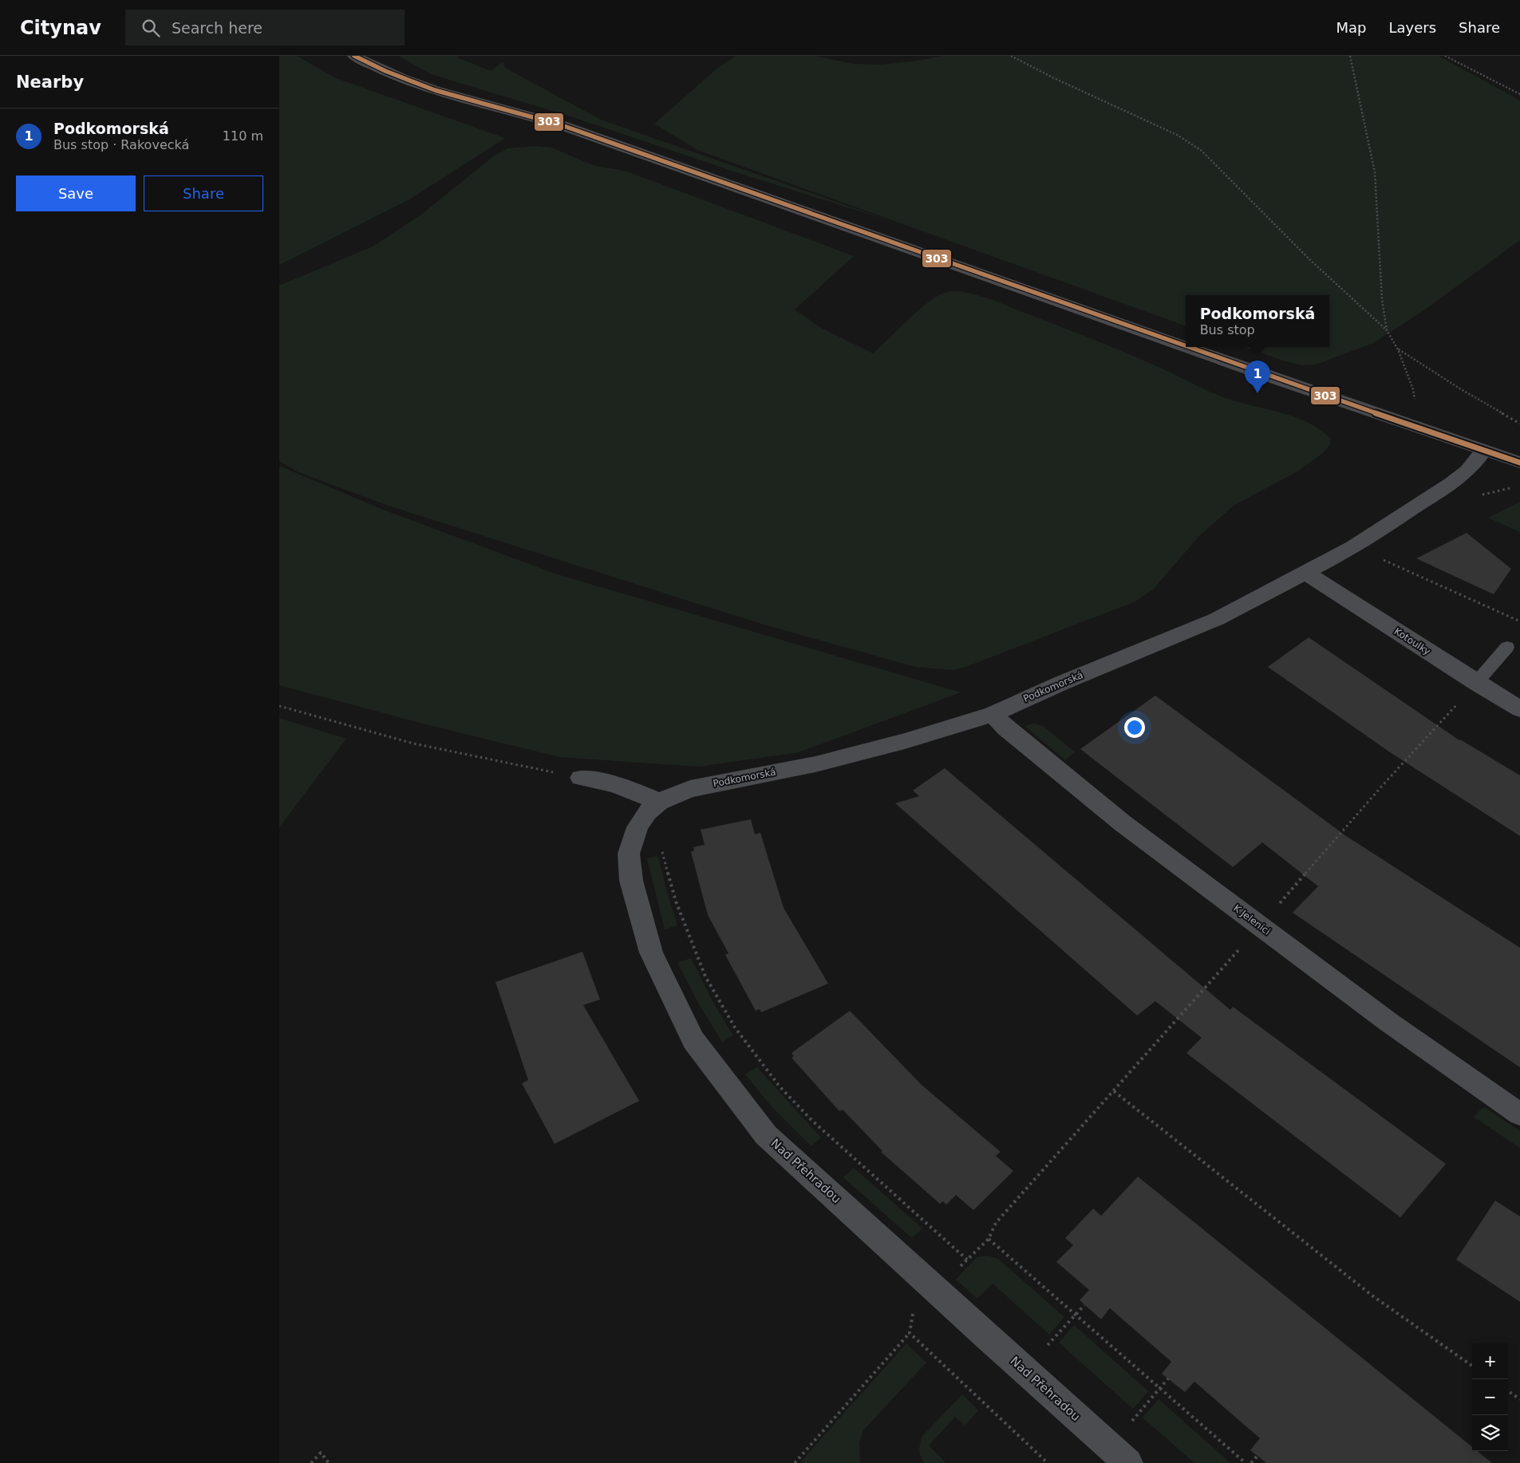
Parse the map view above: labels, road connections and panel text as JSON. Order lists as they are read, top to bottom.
{
  "streets": {
    "street": [
      "Kotoulky",
      "Podkomorská",
      "K Jelenici",
      "Nad Přehradou"
    ]
  },
  "crossings": [
    ["Kotoulky", "Podkomorská"],
    ["Podkomorská", "K Jelenici"],
    ["Podkomorská", "Nad Přehradou"]
  ],
  "lines": ["transit line 303"],
  "page": {
    "header": "Citynav",
    "search": "Search here",
    "nav": ["Map", "Layers", "Share"],
    "heading": "Nearby",
    "list": [
      {
        "mark": "1",
        "name": "Podkomorská",
        "note": "Bus stop · Rakovecká",
        "value": "110 m"
      }
    ],
    "buttons": ["Save", "Share"],
    "popup": ["Podkomorská", "Bus stop"],
    "pins": "1",
    "map_buttons": ["+", "−"]
  }
}
